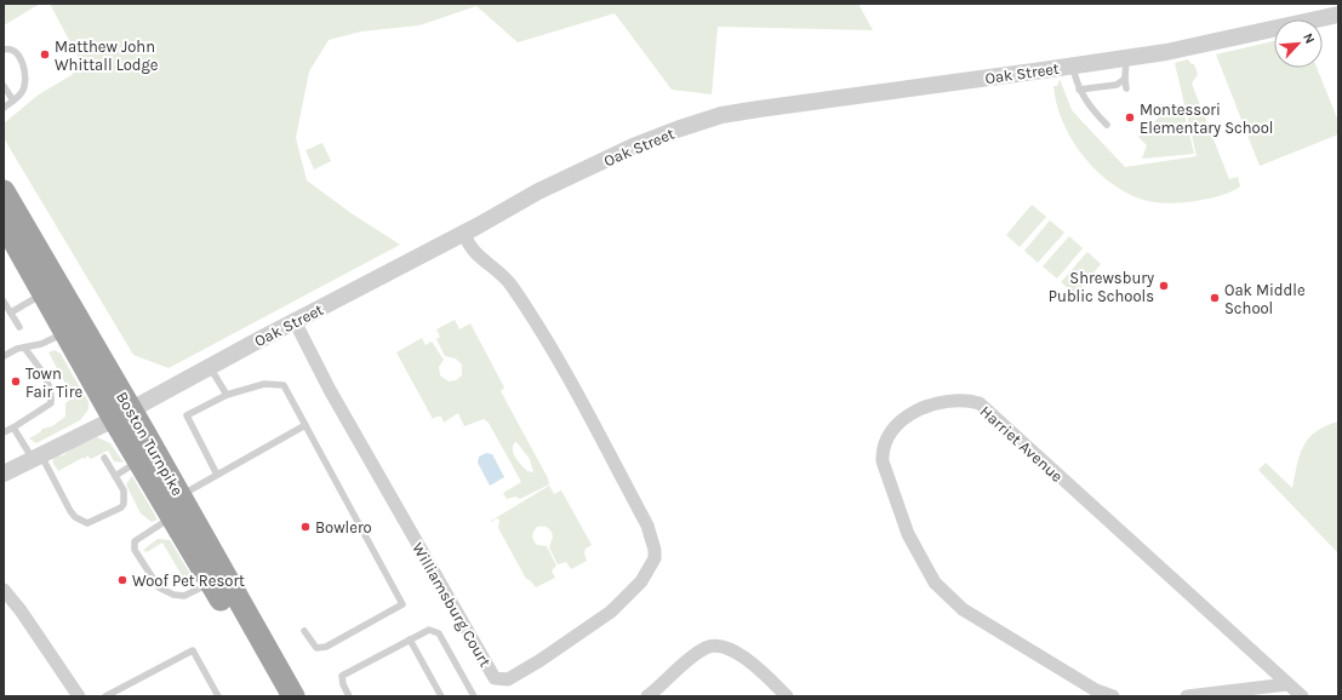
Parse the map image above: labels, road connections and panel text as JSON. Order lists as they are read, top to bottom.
{
  "streets": {
    "highway": ["Boston Turnpike"],
    "street": ["Oak Street", "Harriet Avenue", "Williamsburg Court"]
  },
  "crossings": [
    ["Oak Street", "Boston Turnpike"],
    ["Oak Street", "Williamsburg Court"]
  ],
  "places": [
    "Matthew John Whittall Lodge",
    "Montessori Elementary School",
    "Shrewsbury Public Schools",
    "Oak Middle School",
    "Town Fair Tire",
    "Bowlero",
    "Woof Pet Resort"
  ],
  "north": "top right"
}
